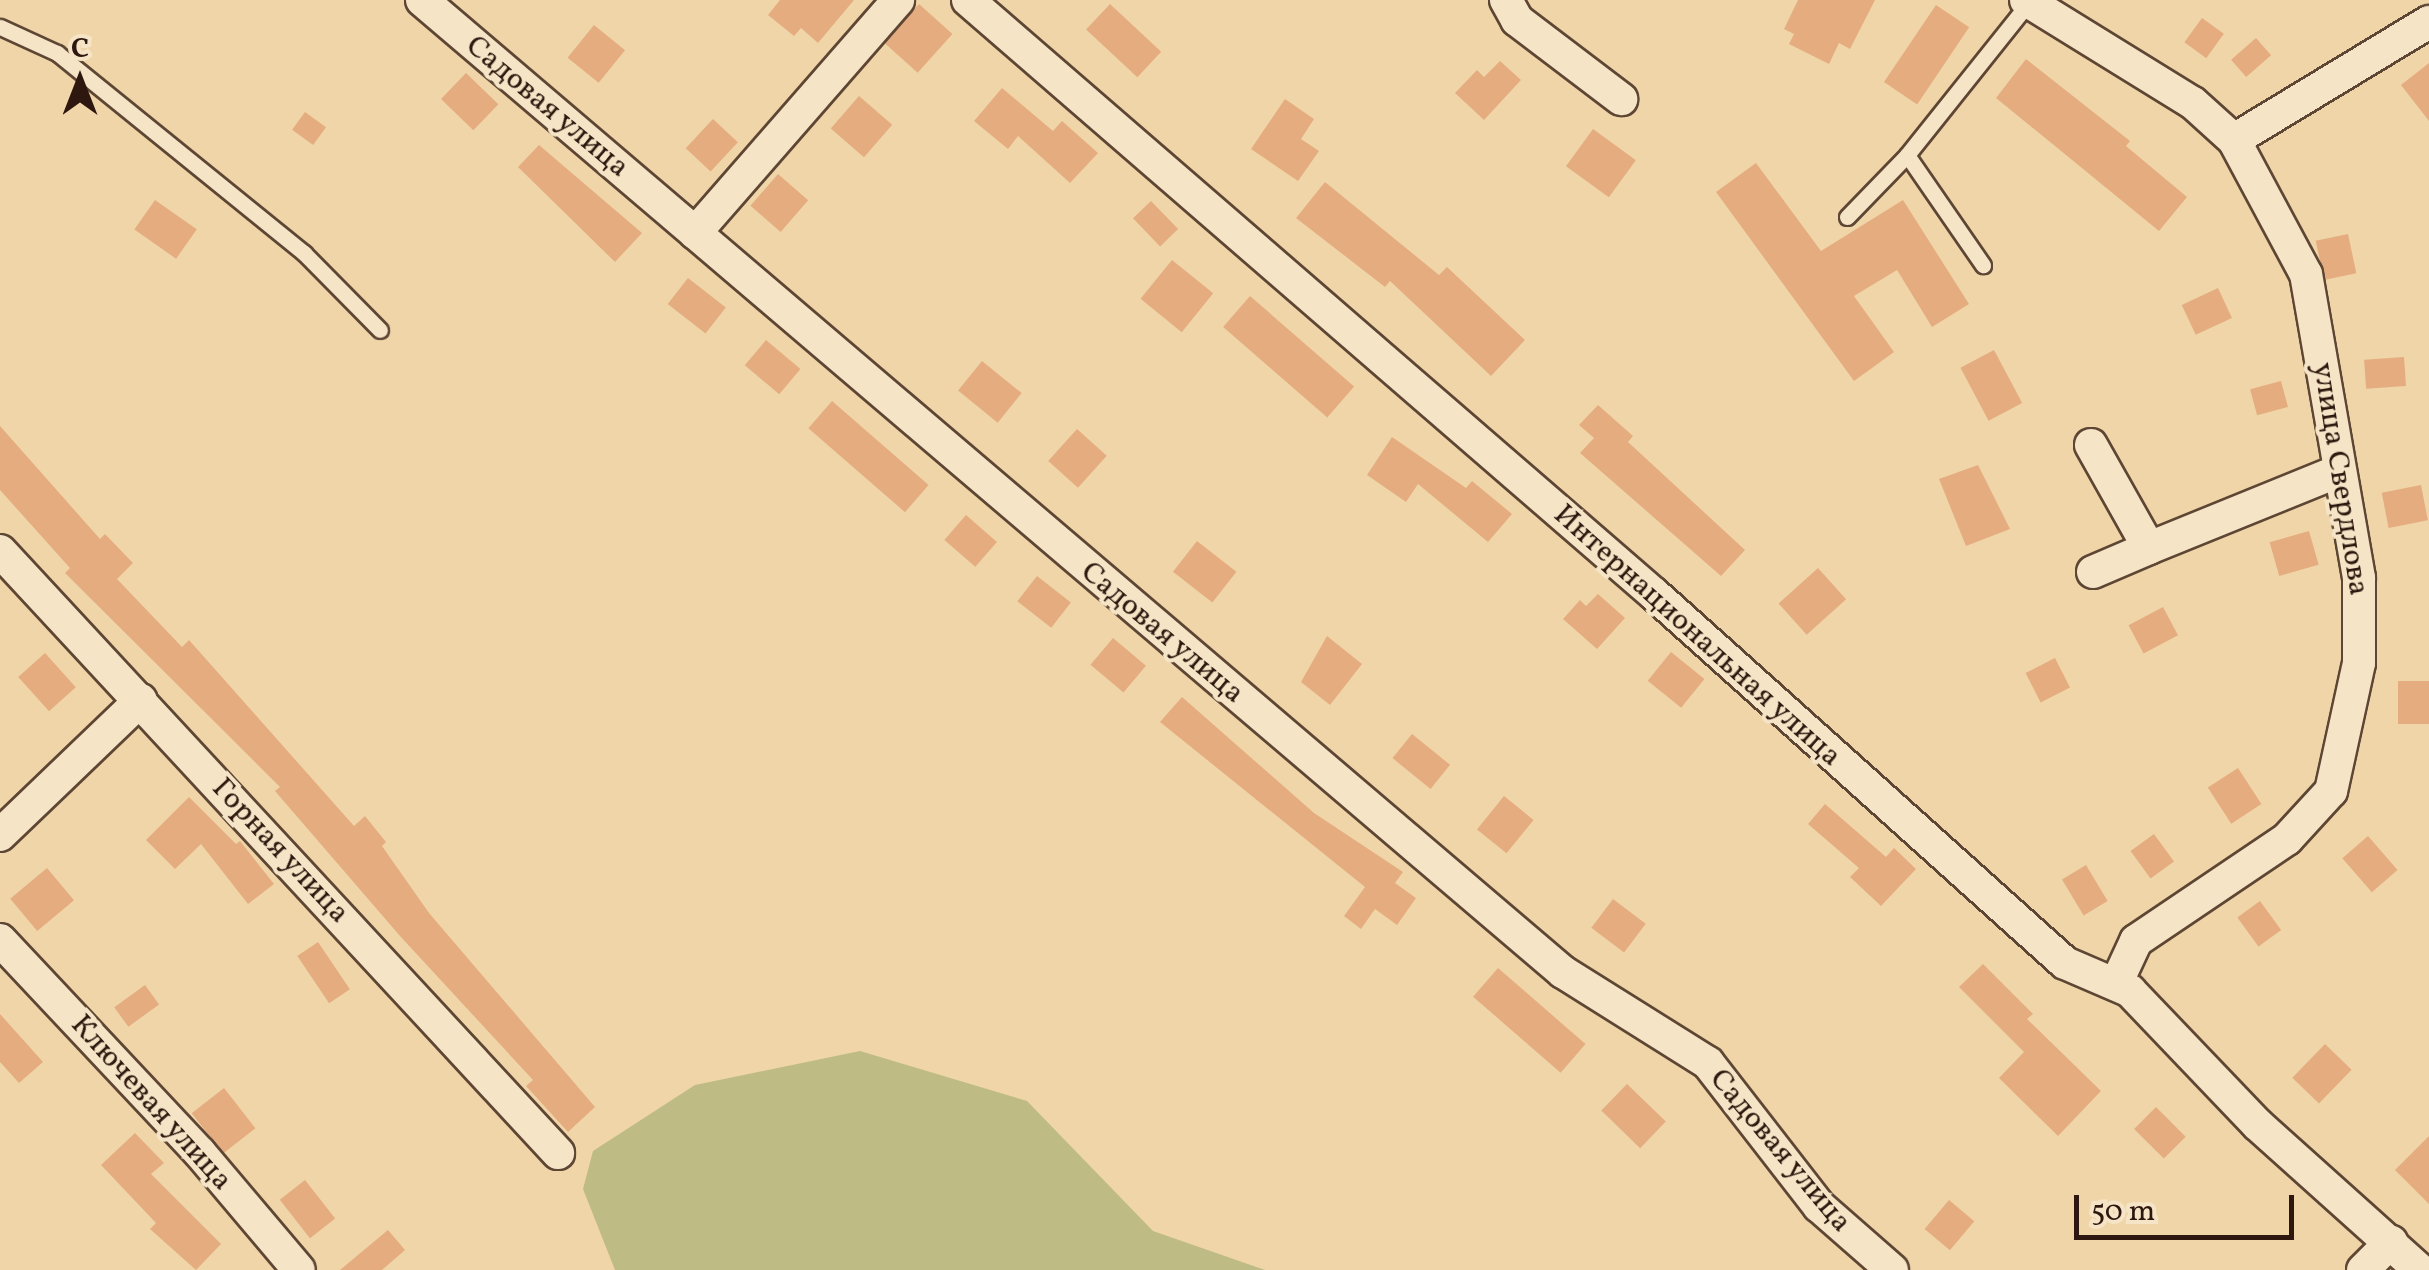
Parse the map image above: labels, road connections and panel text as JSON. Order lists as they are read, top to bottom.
{
  "streets": {
    "street": [
      "Садовая улица",
      "улица Свердлова",
      "Интернациональная улица",
      "Горная улица",
      "Ключевая улица"
    ]
  },
  "crossings": [
    ["улица Свердлова", "Интернациональная улица"]
  ],
  "scale_bar": "50 m",
  "north": "top"
}
